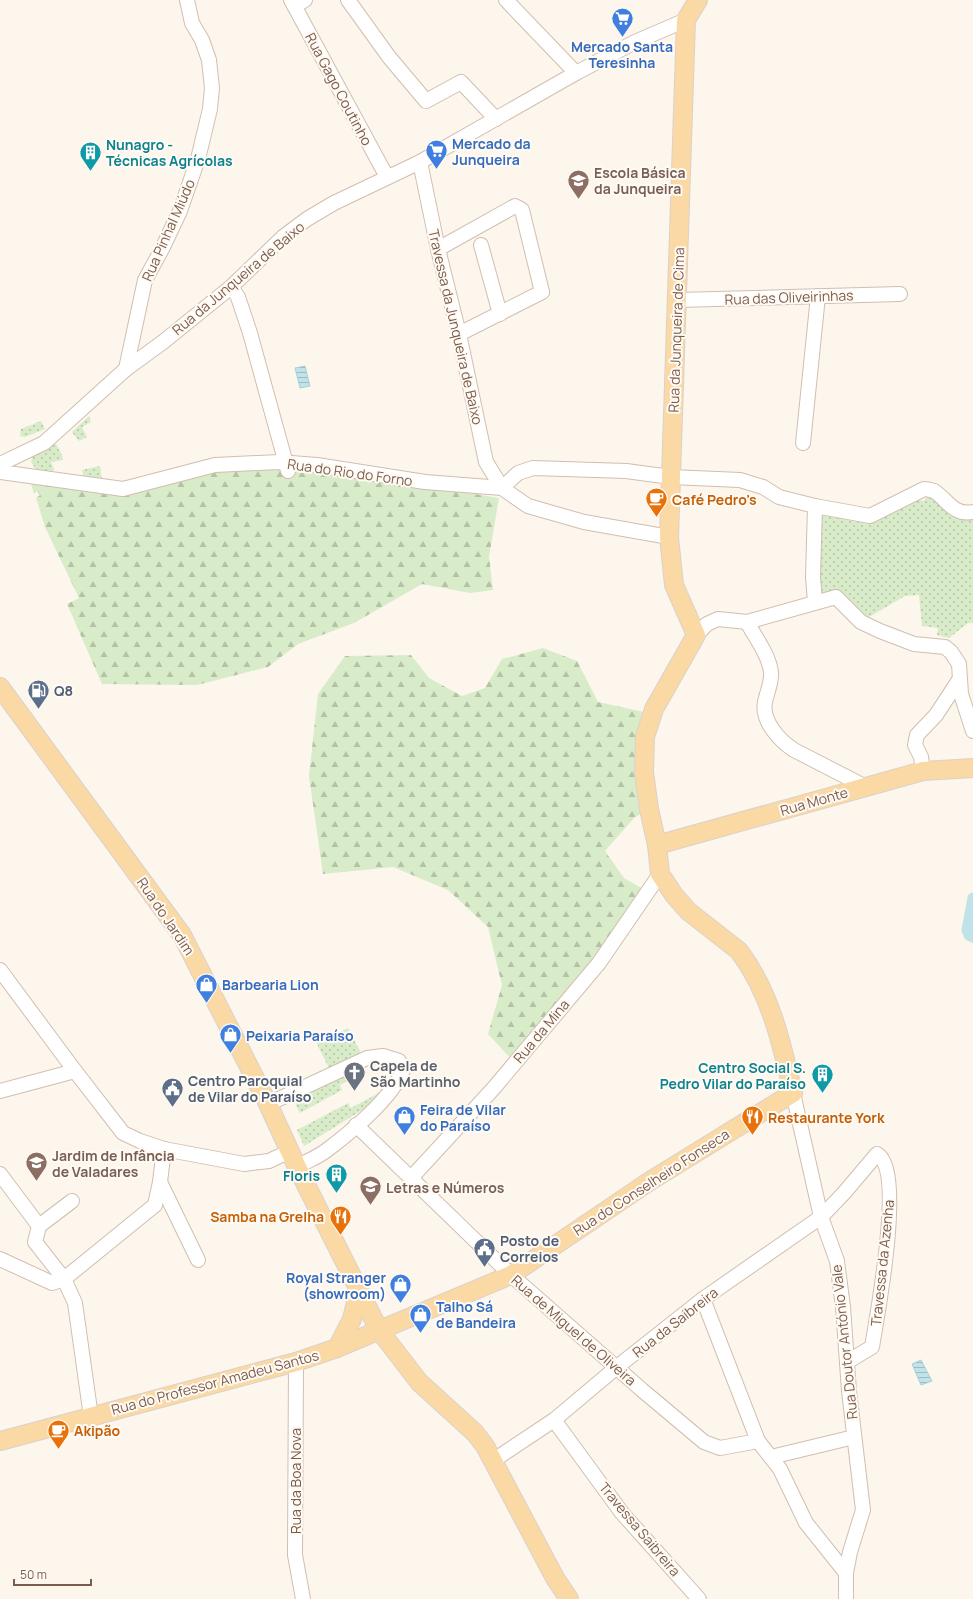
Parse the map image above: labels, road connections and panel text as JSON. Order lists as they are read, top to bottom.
{
  "streets": {
    "main road": [
      "Rua da Junqueira de Cima",
      "Rua Monte",
      "Rua do Jardim",
      "Rua do Conselheiro Fonseca",
      "Rua Doutor António Vale",
      "Rua do Professor Amadeu Santos"
    ],
    "street": [
      "Rua Gago Coutinho",
      "Rua Pinhal Miúdo",
      "Rua da Junqueira de Baixo",
      "Rua das Oliveirinhas",
      "Travessa da Junqueira de Baixo",
      "Rua do Rio do Forno",
      "Rua da Mina",
      "Travessa da Azenha",
      "Rua da Saibreira",
      "Rua de Miguel de Oliveira",
      "Rua da Boa Nova",
      "Travessa Saibreira"
    ]
  },
  "crossings": [
    ["Rua Gago Coutinho", "Rua da Junqueira de Baixo"],
    ["Rua Pinhal Miúdo", "Rua da Junqueira de Baixo"],
    ["Rua da Junqueira de Baixo", "Travessa da Junqueira de Baixo"],
    ["Rua da Junqueira de Baixo", "Rua da Junqueira de Cima"],
    ["Rua das Oliveirinhas", "Rua da Junqueira de Cima"],
    ["Travessa da Junqueira de Baixo", "Rua do Rio do Forno"],
    ["Rua da Junqueira de Cima", "Rua Doutor António Vale"],
    ["Rua Monte", "Rua Doutor António Vale"],
    ["Rua do Jardim", "Rua do Conselheiro Fonseca"],
    ["Rua do Jardim", "Rua da Saibreira"],
    ["Rua do Jardim", "Rua do Professor Amadeu Santos"],
    ["Rua da Mina", "Rua de Miguel de Oliveira"],
    ["Rua da Mina", "Rua Doutor António Vale"],
    ["Rua do Conselheiro Fonseca", "Rua de Miguel de Oliveira"],
    ["Rua do Conselheiro Fonseca", "Rua Doutor António Vale"],
    ["Rua do Conselheiro Fonseca", "Rua do Professor Amadeu Santos"],
    ["Travessa da Azenha", "Rua da Saibreira"],
    ["Travessa da Azenha", "Rua Doutor António Vale"],
    ["Rua da Saibreira", "Rua de Miguel de Oliveira"],
    ["Rua da Saibreira", "Rua Doutor António Vale"],
    ["Rua da Saibreira", "Travessa Saibreira"],
    ["Rua do Professor Amadeu Santos", "Rua da Boa Nova"]
  ],
  "places": {
    "supermarket": ["Mercado Santa Teresinha", "Mercado da Junqueira"],
    "building": ["Nunagro - Técnicas Agrícolas", "Centro Social S. Pedro Vilar do Paraíso", "Floris"],
    "school or university": ["Escola Básica da Junqueira", "Jardim de Infância de Valadares", "Letras e Números"],
    "cafe": ["Café Pedro's", "Akipão"],
    "fuel station": ["Q8"],
    "shop": [
      "Barbearia Lion",
      "Peixaria Paraíso",
      "Feira de Vilar do Paraíso",
      "Royal Stranger (showroom)",
      "Talho Sá de Bandeira"
    ],
    "church": ["Capela de São Martinho"],
    "public building": ["Centro Paroquial de Vilar do Paraíso", "Posto de Correios"],
    "restaurant": ["Restaurante York", "Samba na Grelha"]
  },
  "scale_bar": "50 m"
}
